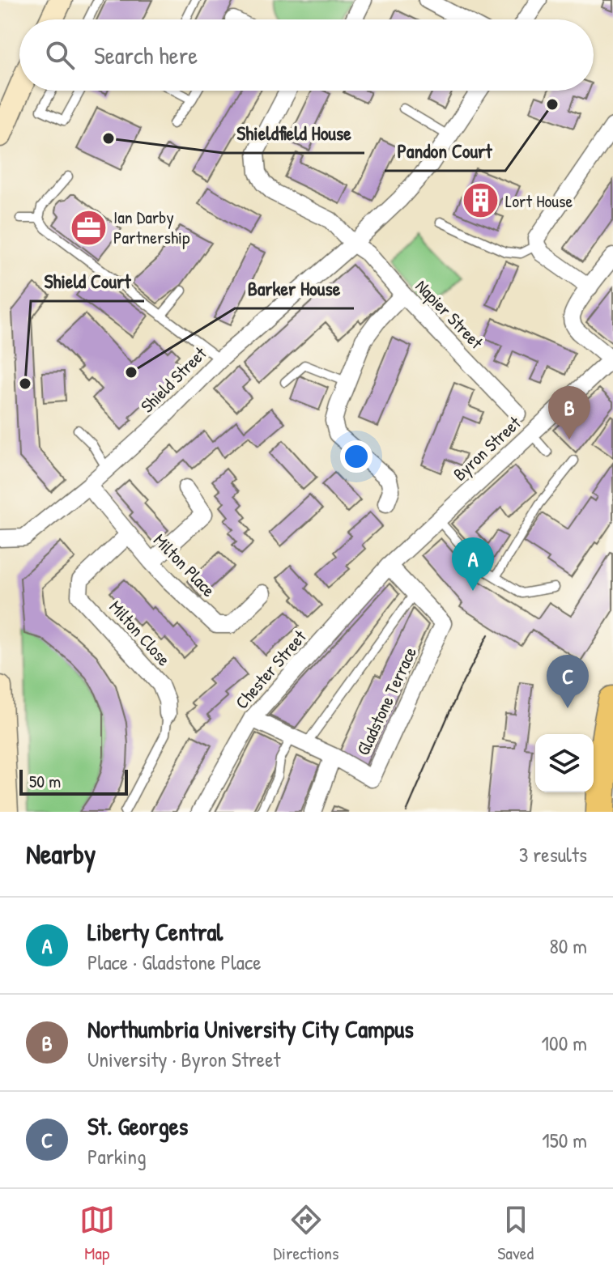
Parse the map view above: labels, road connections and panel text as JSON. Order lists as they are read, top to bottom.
{
  "streets": {
    "street": [
      "Napier Street",
      "Shield Street",
      "Byron Street",
      "Milton Place",
      "Milton Close",
      "Chester Street",
      "Gladstone Terrace"
    ]
  },
  "crossings": [
    ["Napier Street", "Shield Street"],
    ["Shield Street", "Milton Place"],
    ["Byron Street", "Chester Street"],
    ["Milton Place", "Milton Close"],
    ["Chester Street", "Gladstone Terrace"]
  ],
  "places": {
    "other": [
      "Pandon Court",
      "Shieldfield House",
      "Barker House",
      "Shield Court"
    ],
    "building": ["Lort House"],
    "office": ["Ian Darby Partnership"]
  },
  "scale_bar": "50 m",
  "page": {
    "search": "Search here",
    "pins": ["B", "A", "C"],
    "scale": "50 m",
    "heading": ["Nearby", "3 results"],
    "list": [
      {
        "mark": "A",
        "name": "Liberty Central",
        "note": "Place · Gladstone Place",
        "value": "80 m"
      },
      {
        "mark": "B",
        "name": "Northumbria University City Campus",
        "note": "University · Byron Street",
        "value": "100 m"
      },
      {
        "mark": "C",
        "name": "St. Georges",
        "note": "Parking",
        "value": "150 m"
      }
    ],
    "nav": ["Map", "Directions", "Saved"]
  }
}
